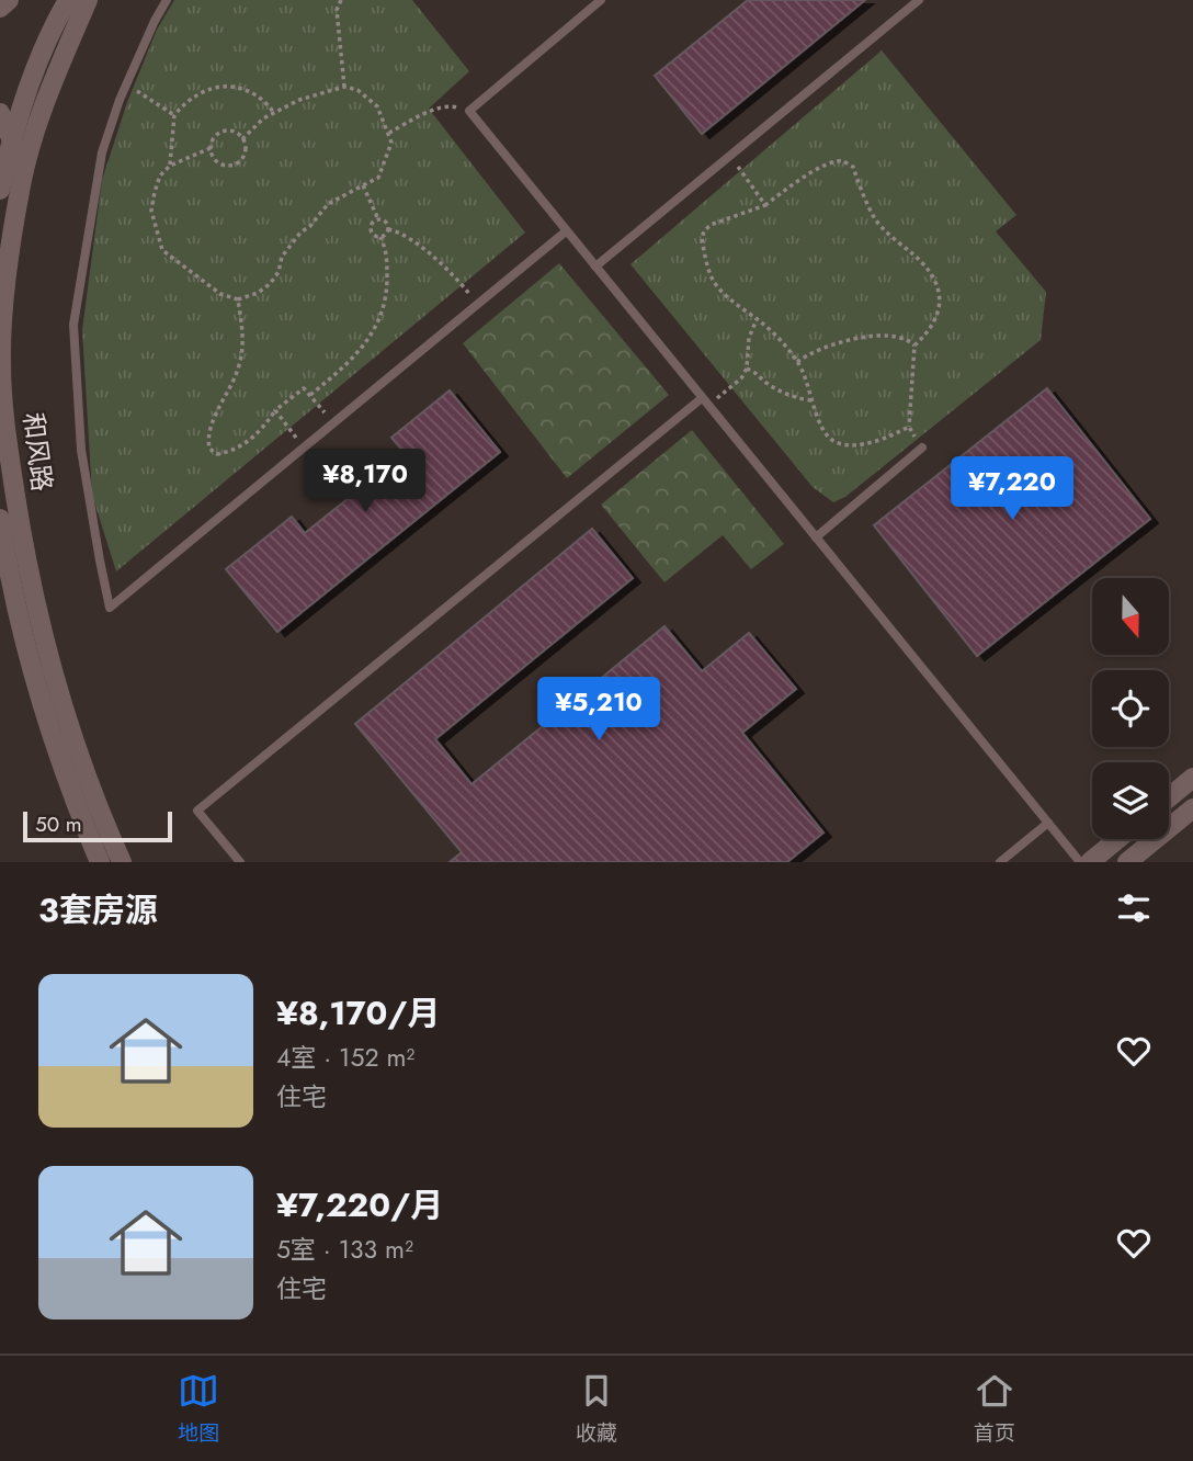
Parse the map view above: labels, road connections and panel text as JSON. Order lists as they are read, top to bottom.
{
  "streets": {
    "street": ["和风路"]
  },
  "scale_bar": "50 m",
  "north": "bottom",
  "page": {
    "price": ["¥8,170", "¥7,220", "¥5,210"],
    "scale": "50 m",
    "heading": "3套房源",
    "list": [
      {
        "name": "¥8,170/月",
        "note": "4室 · 152 m² · 住宅"
      },
      {
        "name": "¥7,220/月",
        "note": "5室 · 133 m² · 住宅"
      }
    ],
    "tabs": ["地图", "收藏", "首页"]
  }
}
